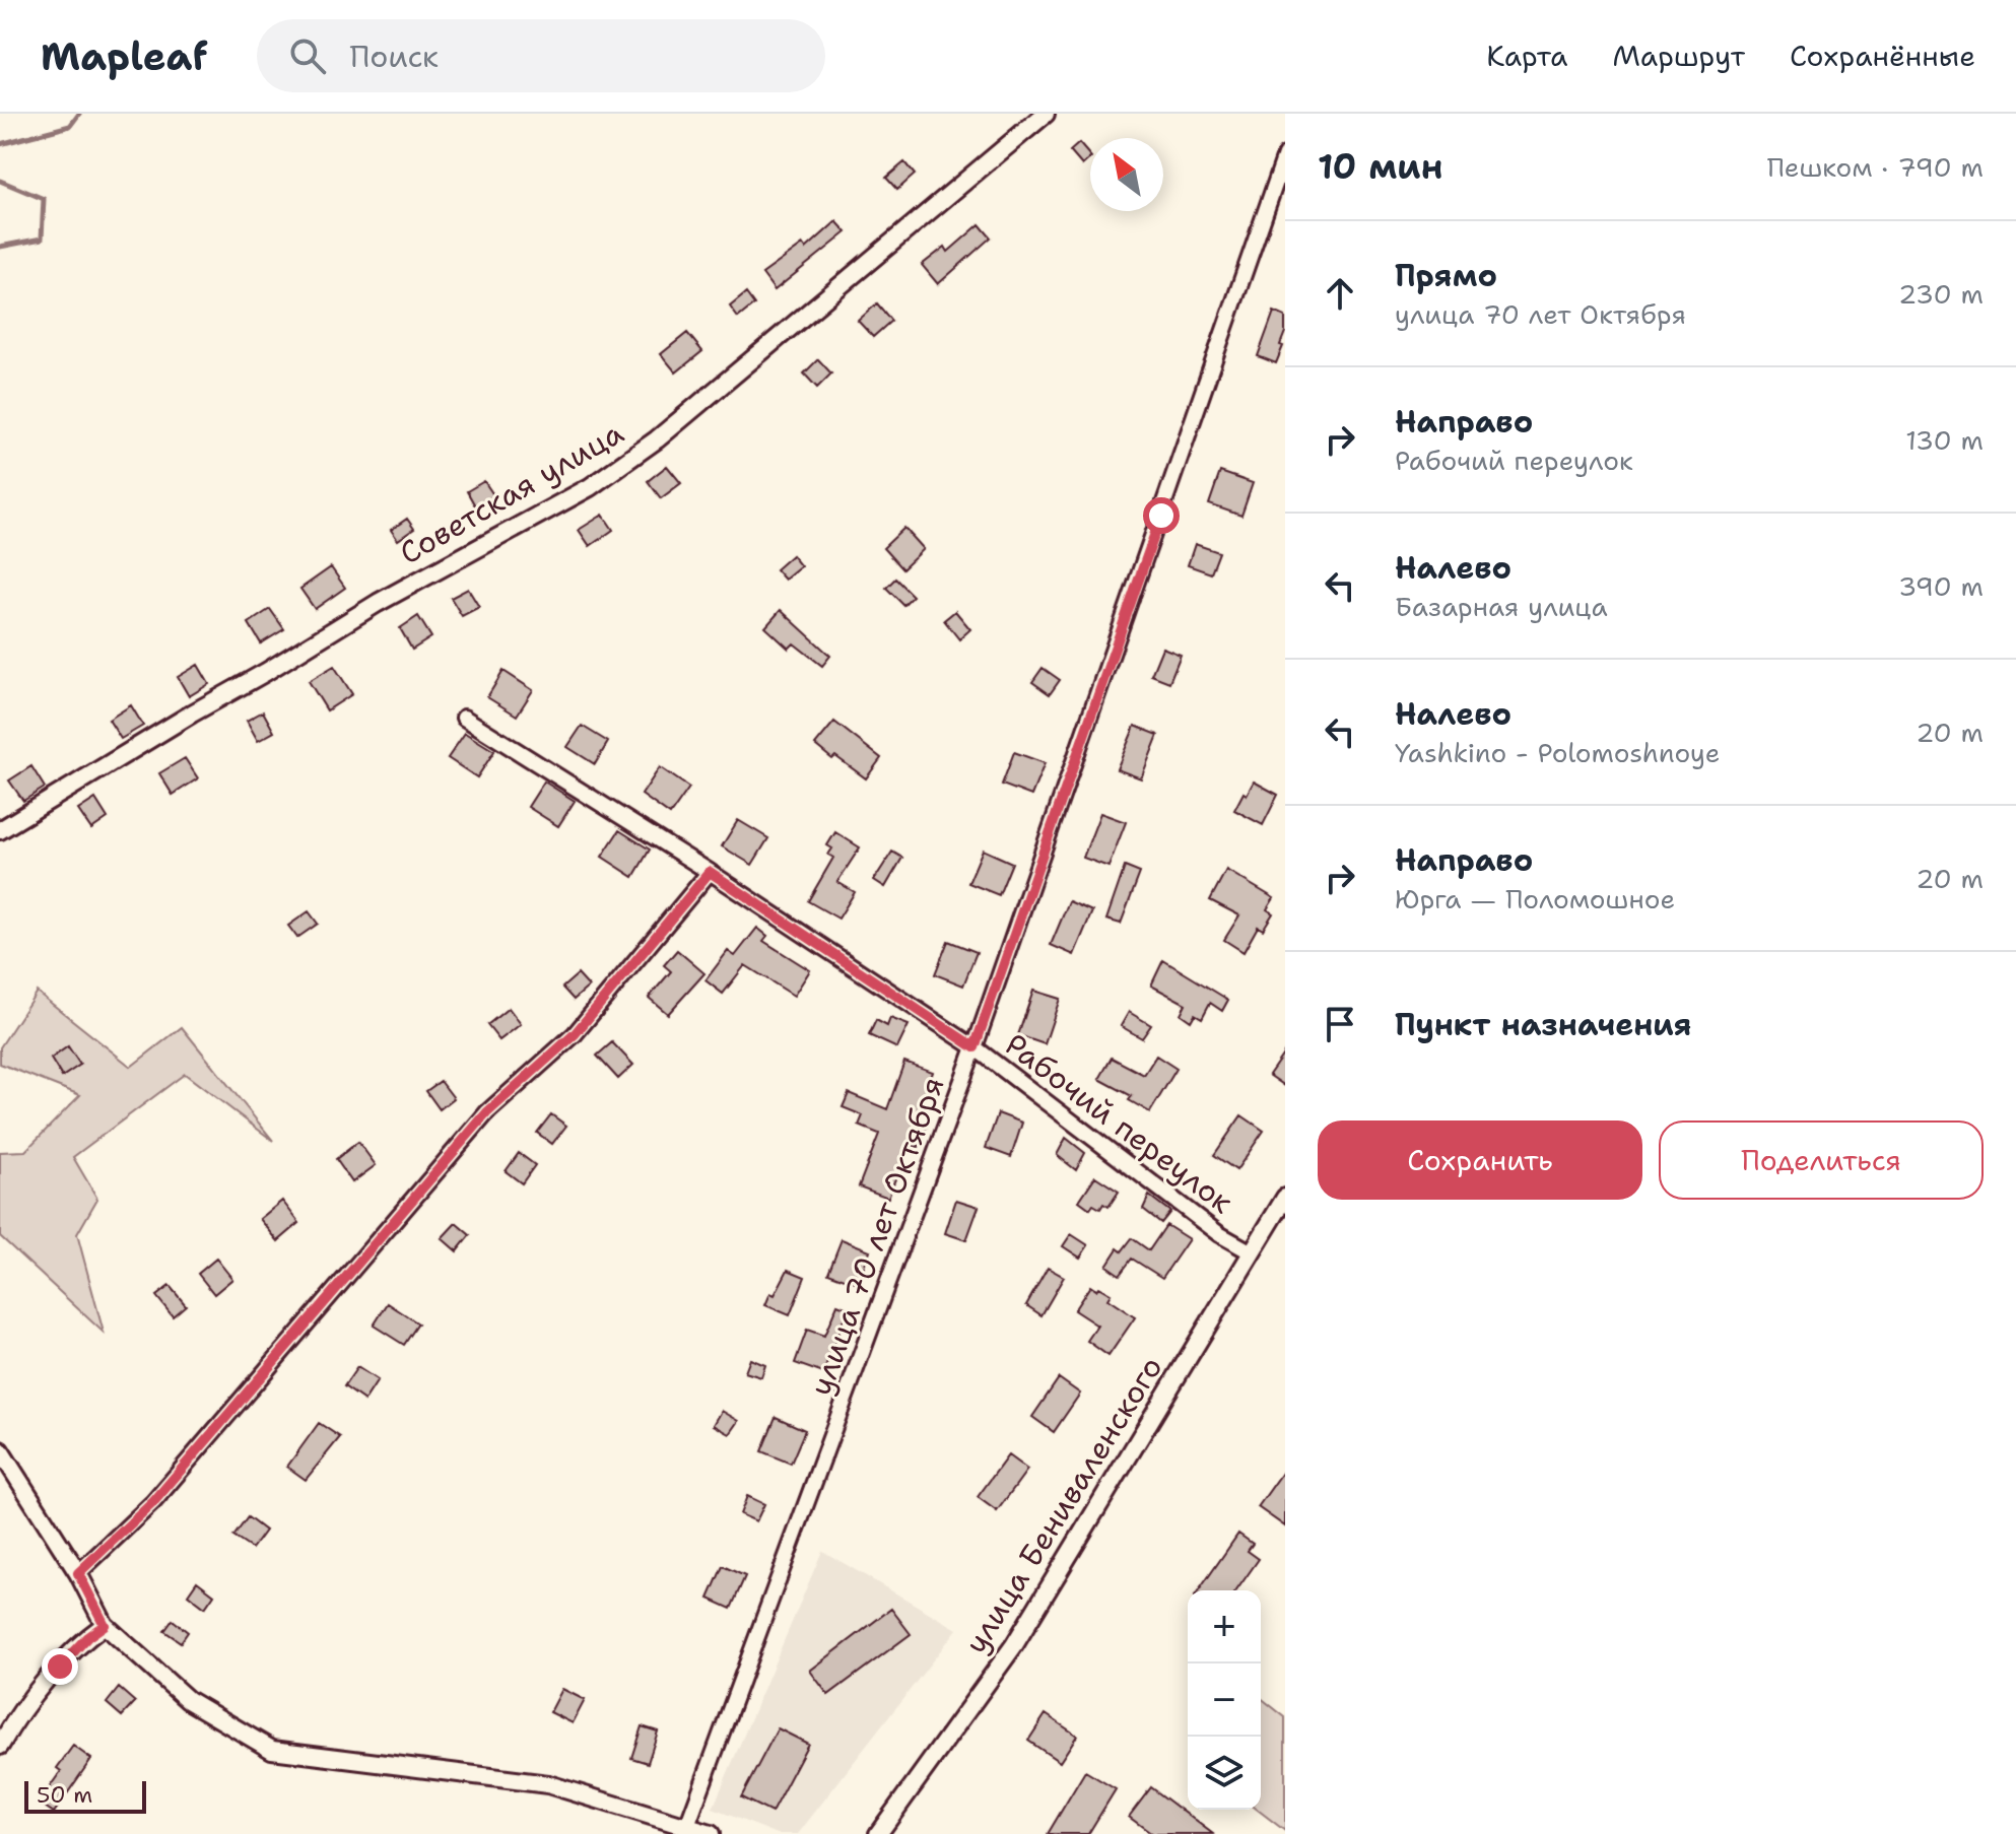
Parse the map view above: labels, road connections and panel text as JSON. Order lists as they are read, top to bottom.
{
  "streets": {
    "street": [
      "Советская улица",
      "Рабочий переулок",
      "улица 70 лет Октября",
      "улица Бениваленского"
    ]
  },
  "crossings": [
    ["Рабочий переулок", "улица 70 лет Октября"],
    ["Рабочий переулок", "улица Бениваленского"]
  ],
  "scale_bar": "50 m",
  "north": "top left",
  "page": {
    "header": "Mapleaf",
    "search": "Поиск",
    "nav": ["Карта", "Маршрут", "Сохранённые"],
    "heading": ["10 мин", "Пешком · 790 m"],
    "list": [
      ["Прямо", "улица 70 лет Октября", "230 m"],
      ["Направо", "Рабочий переулок", "130 m"],
      ["Налево", "Базарная улица", "390 m"],
      ["Налево", "Yashkino - Polomoshnoye", "20 m"],
      ["Направо", "Юрга — Поломошное", "20 m"],
      "Пункт назначения"
    ],
    "buttons": ["Сохранить", "Поделиться"],
    "map_buttons": ["+", "−"],
    "scale": "50 m"
  }
}
